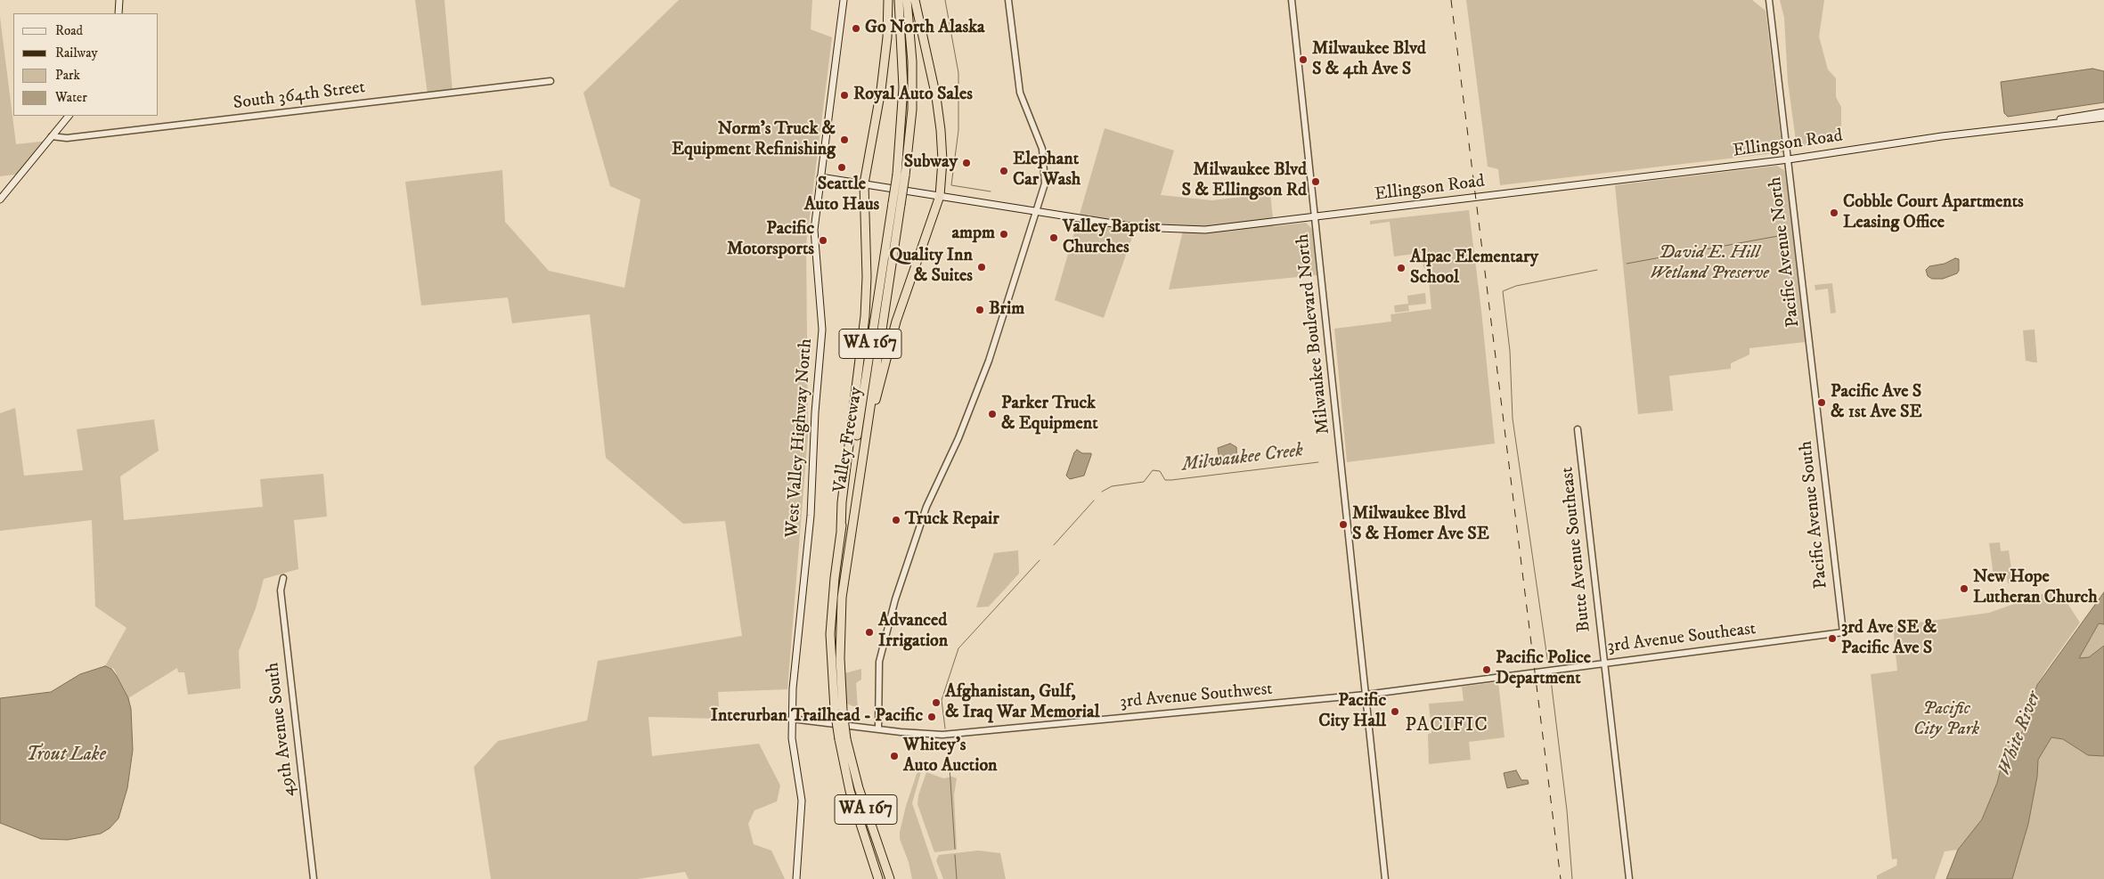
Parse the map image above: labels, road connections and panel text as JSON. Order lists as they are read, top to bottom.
{
  "streets": {
    "highway": ["WA 167", "Valley Freeway"],
    "main road": ["Ellingson Road", "West Valley Highway North"],
    "street": [
      "South 364th Street",
      "Pacific Avenue North",
      "Milwaukee Boulevard North",
      "Pacific Avenue South",
      "Butte Avenue Southeast",
      "3rd Avenue Southeast",
      "3rd Avenue Southwest",
      "49th Avenue South"
    ]
  },
  "crossings": [
    ["Ellingson Road", "Pacific Avenue North"],
    ["Ellingson Road", "Milwaukee Boulevard North"],
    ["Ellingson Road", "West Valley Highway North"],
    ["Pacific Avenue North", "Pacific Avenue South"],
    ["Milwaukee Boulevard North", "3rd Avenue Southeast"],
    ["Milwaukee Boulevard North", "3rd Avenue Southwest"],
    ["West Valley Highway North", "3rd Avenue Southwest"],
    ["Pacific Avenue South", "3rd Avenue Southeast"],
    ["Butte Avenue Southeast", "3rd Avenue Southeast"],
    ["3rd Avenue Southeast", "3rd Avenue Southwest"]
  ],
  "districts": ["PACIFIC"],
  "water": ["Milwaukee Creek", "White River", "Trout Lake"],
  "parks": ["David E. Hill Wetland Preserve", "Pacific City Park"],
  "places": [
    "Go North Alaska",
    "Milwaukee Blvd S & 4th Ave S",
    "Royal Auto Sales",
    "Norm's Truck & Equipment Refinishing",
    "Subway",
    "Seattle Auto Haus",
    "Elephant Car Wash",
    "Milwaukee Blvd S & Ellingson Rd",
    "Cobble Court Apartments Leasing Office",
    "ampm",
    "Valley Baptist Churches",
    "Pacific Motorsports",
    "Quality Inn & Suites",
    "Alpac Elementary School",
    "Brim",
    "Pacific Ave S & 1st Ave SE",
    "Parker Truck & Equipment",
    "Truck Repair",
    "Milwaukee Blvd S & Homer Ave SE",
    "New Hope Lutheran Church",
    "Advanced Irrigation",
    "3rd Ave SE & Pacific Ave S",
    "Pacific Police Department",
    "Afghanistan, Gulf, & Iraq War Memorial",
    "Pacific City Hall",
    "Interurban Trailhead - Pacific",
    "Whitey's Auto Auction"
  ],
  "legend": [
    "Road",
    "Railway",
    "Park",
    "Water"
  ]
}
